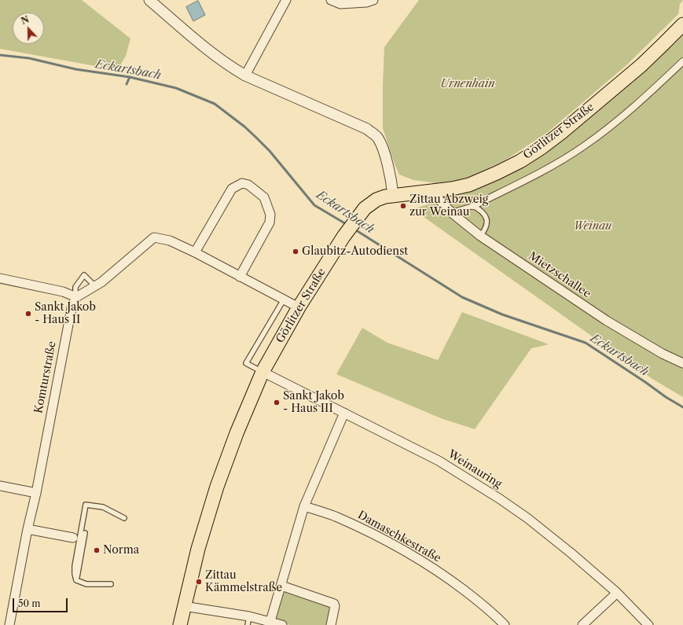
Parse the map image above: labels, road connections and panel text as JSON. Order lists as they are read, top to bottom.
{
  "streets": {
    "main road": ["Görlitzer Straße"],
    "street": [
      "Mietzschallee",
      "Komturstraße",
      "Weinauring",
      "Damaschkestraße"
    ]
  },
  "crossings": [
    ["Görlitzer Straße", "Mietzschallee"],
    ["Görlitzer Straße", "Weinauring"]
  ],
  "water": ["Eckartsbach"],
  "parks": ["Urnenhain", "Weinau"],
  "places": [
    "Zittau Abzweig zur Weinau",
    "Glaubitz-Autodienst",
    "Sankt Jakob - Haus II",
    "Sankt Jakob - Haus III",
    "Norma",
    "Zittau Kämmelstraße"
  ],
  "scale_bar": "50 m",
  "north": "top"
}
